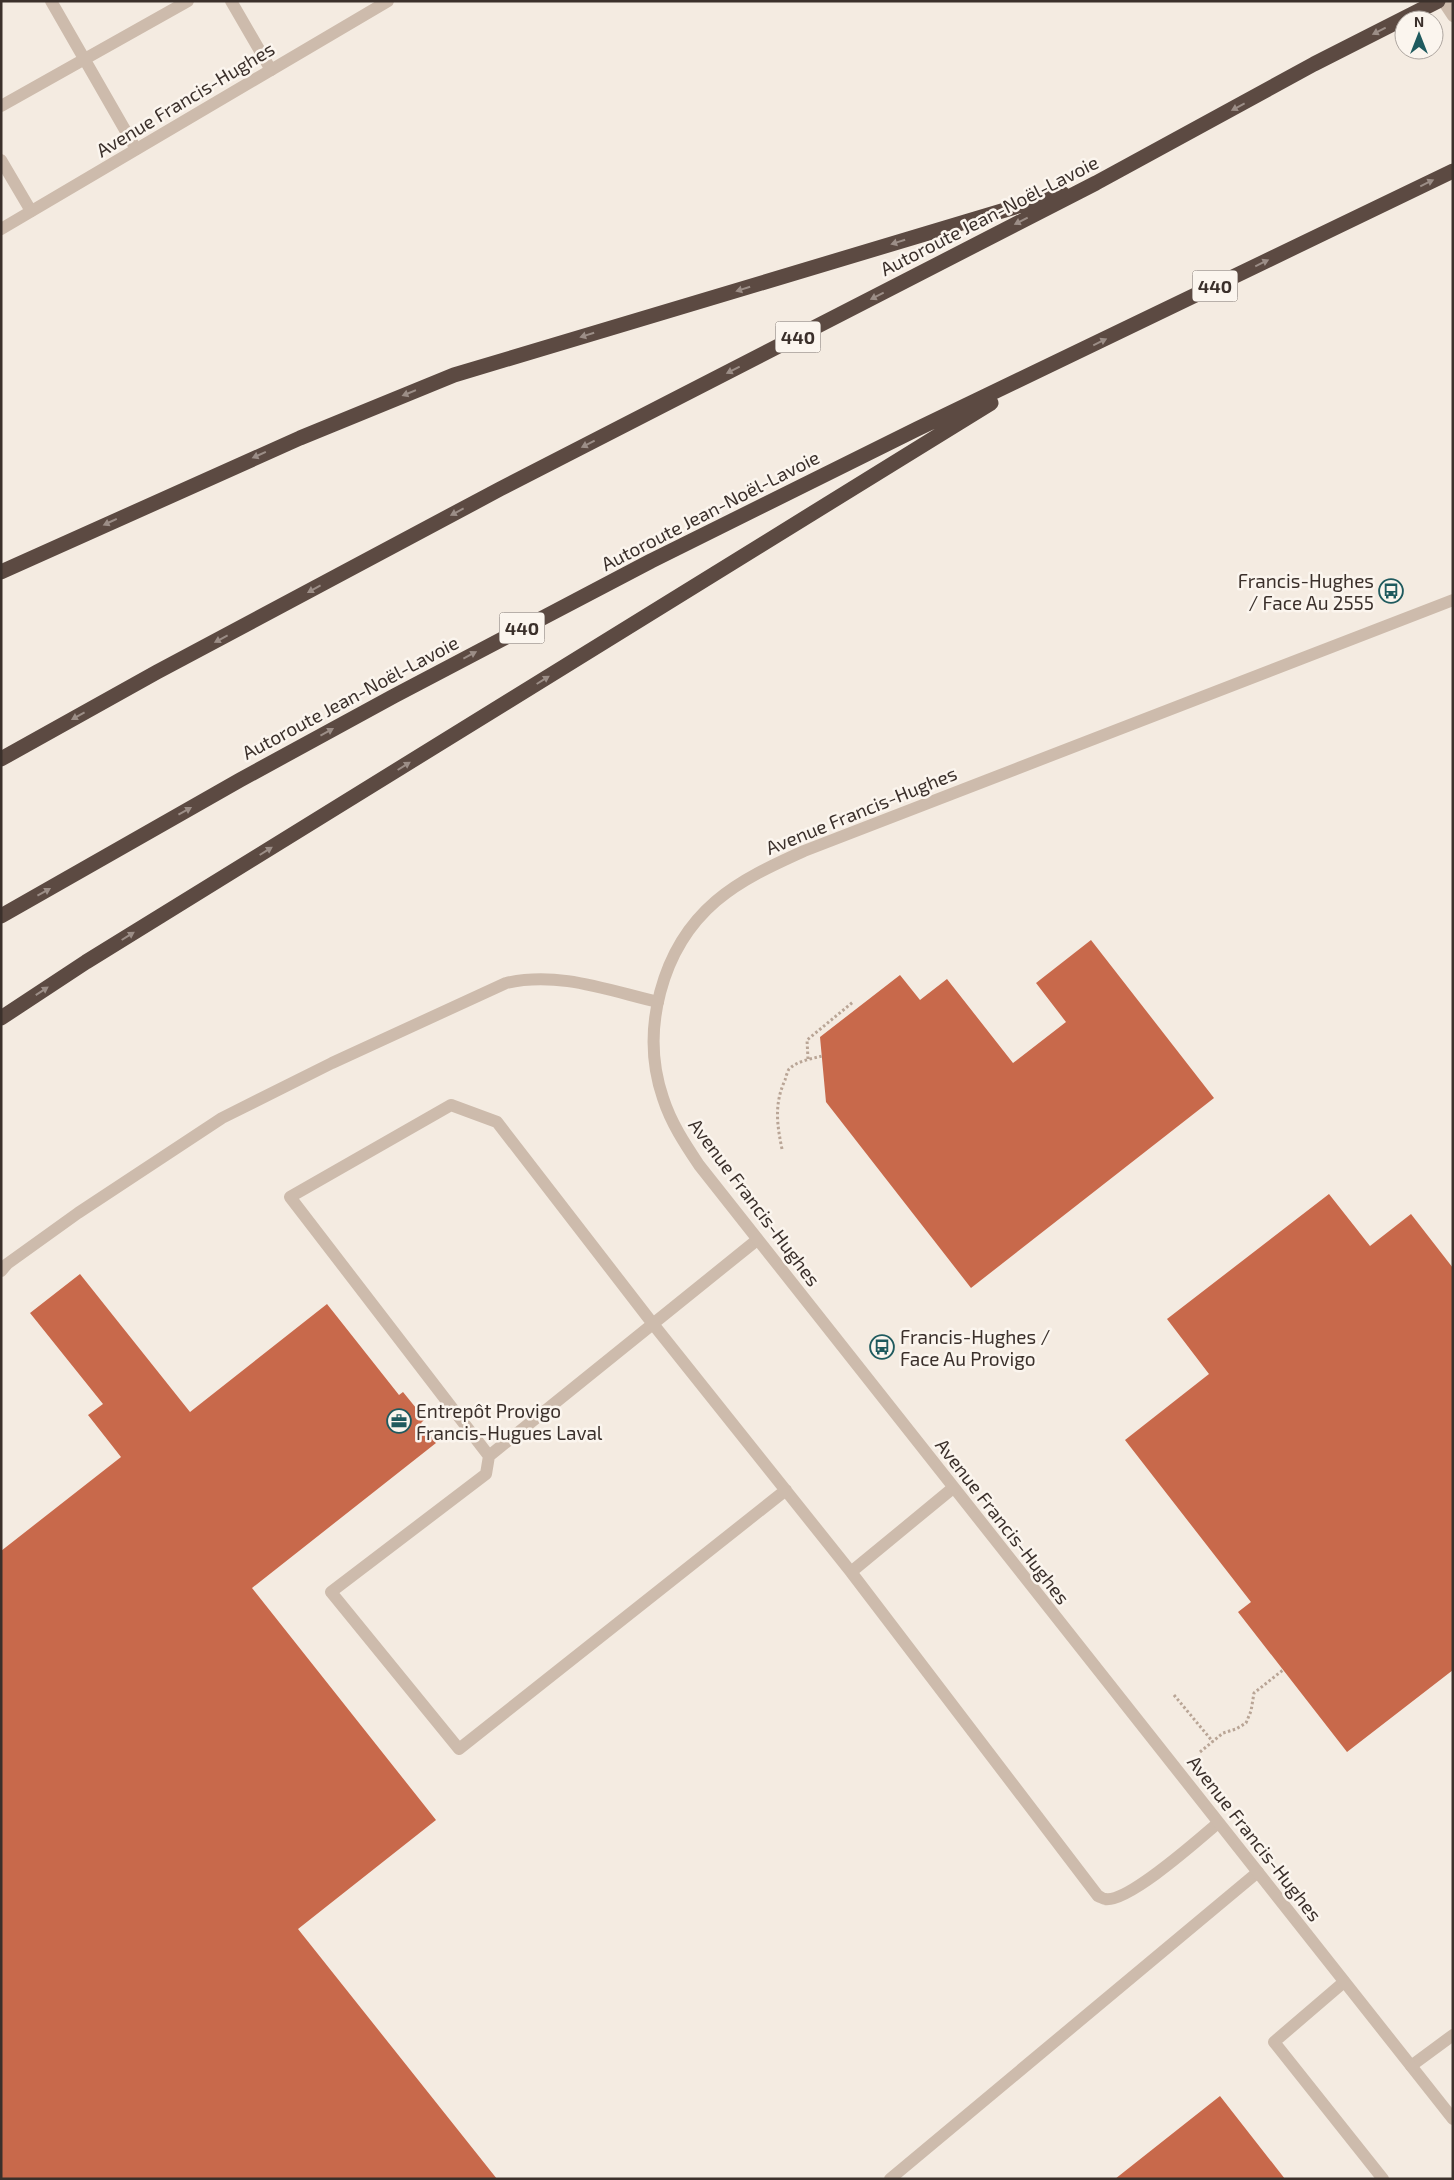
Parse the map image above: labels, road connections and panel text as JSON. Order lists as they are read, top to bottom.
{
  "streets": {
    "highway": ["Autoroute Jean-Noël-Lavoie", "440"],
    "street": ["Avenue Francis-Hughes"]
  },
  "places": {
    "bus stop": ["Francis-Hughes / Face Au 2555", "Francis-Hughes / Face Au Provigo"],
    "office": ["Entrepôt Provigo Francis-Hugues Laval"]
  },
  "north": "top"
}
